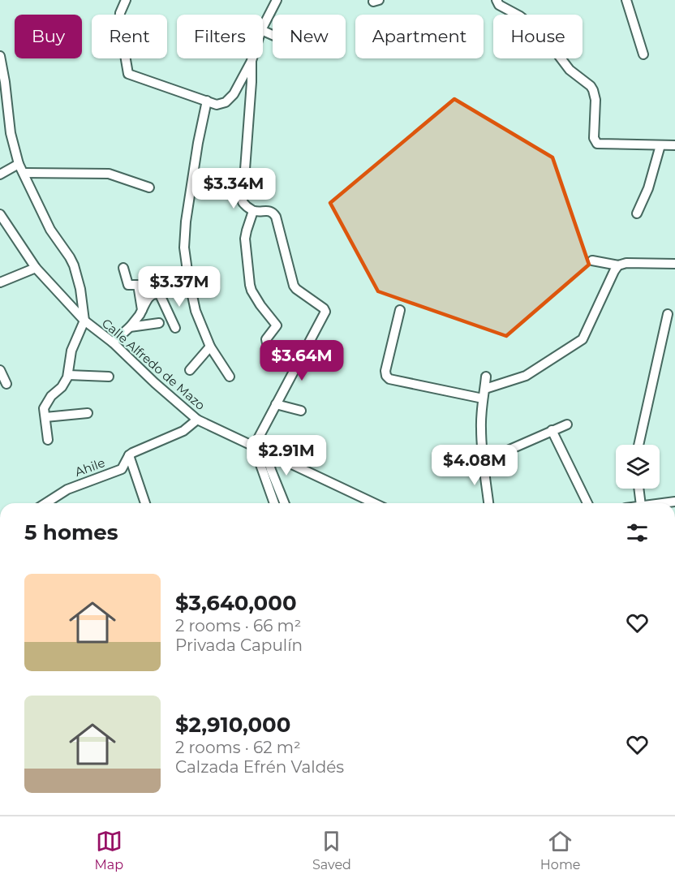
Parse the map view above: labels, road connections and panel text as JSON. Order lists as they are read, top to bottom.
{
  "streets": {
    "street": ["Calle Alfredo de Mazo", "Ahile"]
  },
  "crossings": [
    ["Calle Alfredo de Mazo", "Ahile"]
  ],
  "page": {
    "chip": [
      "Buy",
      "Rent",
      "Filters",
      "New",
      "Apartment",
      "House"
    ],
    "price": [
      "$3.34M",
      "$3.37M",
      "$3.64M",
      "$2.91M",
      "$4.08M"
    ],
    "heading": "5 homes",
    "list": [
      {
        "name": "$3,640,000",
        "note": "2 rooms · 66 m² · Privada Capulín"
      },
      {
        "name": "$2,910,000",
        "note": "2 rooms · 62 m² · Calzada Efrén Valdés"
      }
    ],
    "tabs": ["Map", "Saved", "Home"]
  }
}
